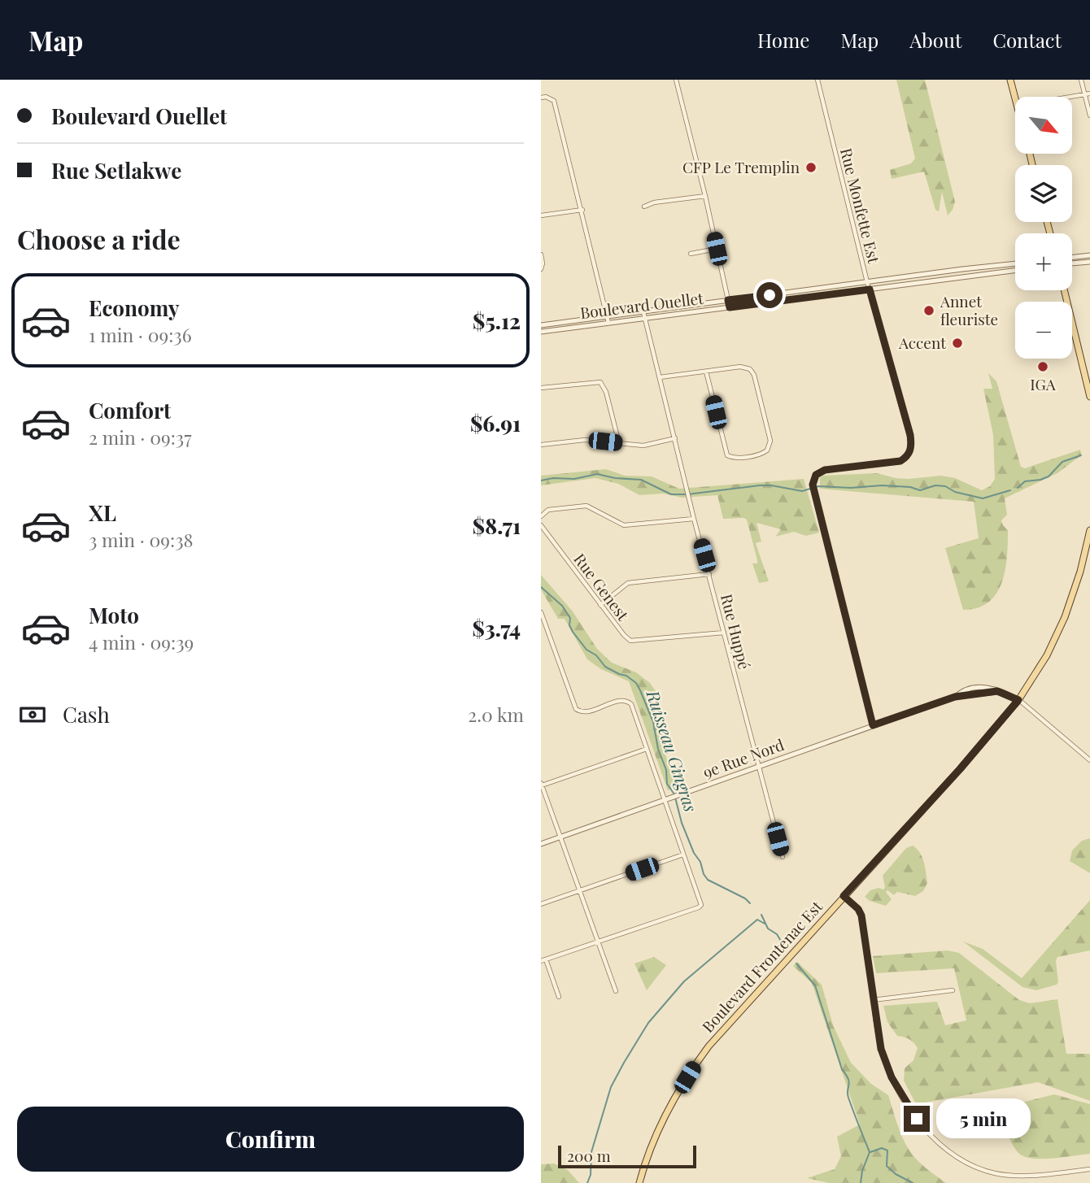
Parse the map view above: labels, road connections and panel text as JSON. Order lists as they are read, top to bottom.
{
  "streets": {
    "main road": ["Boulevard Frontenac Est"],
    "street": [
      "Rue Monfette Est",
      "Boulevard Ouellet",
      "Rue Genest",
      "Rue Huppé",
      "9e Rue Nord"
    ]
  },
  "crossings": [
    ["Rue Monfette Est", "Boulevard Ouellet"],
    ["Rue Monfette Est", "9e Rue Nord"],
    ["Boulevard Ouellet", "Rue Huppé"],
    ["Rue Genest", "Rue Huppé"],
    ["Rue Huppé", "9e Rue Nord"],
    ["9e Rue Nord", "Boulevard Frontenac Est"]
  ],
  "water": ["Ruisseau Gingras"],
  "places": [
    "CFP Le Tremplin",
    "Annet fleuriste",
    "Accent",
    "IGA"
  ],
  "scale_bar": "200 m",
  "north": "bottom right",
  "page": {
    "header": "Map",
    "nav": [
      "Home",
      "Map",
      "About",
      "Contact"
    ],
    "banner": ["Boulevard Ouellet", "Rue Setlakwe"],
    "map_buttons": ["+", "−"],
    "heading": "Choose a ride",
    "list": [
      {
        "name": "Economy",
        "note": "1 min · 09:36",
        "value": "$5.12"
      },
      {
        "name": "Comfort",
        "note": "2 min · 09:37",
        "value": "$6.91"
      },
      {
        "name": "XL",
        "note": "3 min · 09:38",
        "value": "$8.71"
      },
      {
        "name": "Moto",
        "note": "4 min · 09:39",
        "value": "$3.74"
      }
    ],
    "pay": ["Cash", "2.0 km"],
    "buttons": "Confirm",
    "bubble": "5 min",
    "scale": "200 m"
  }
}
